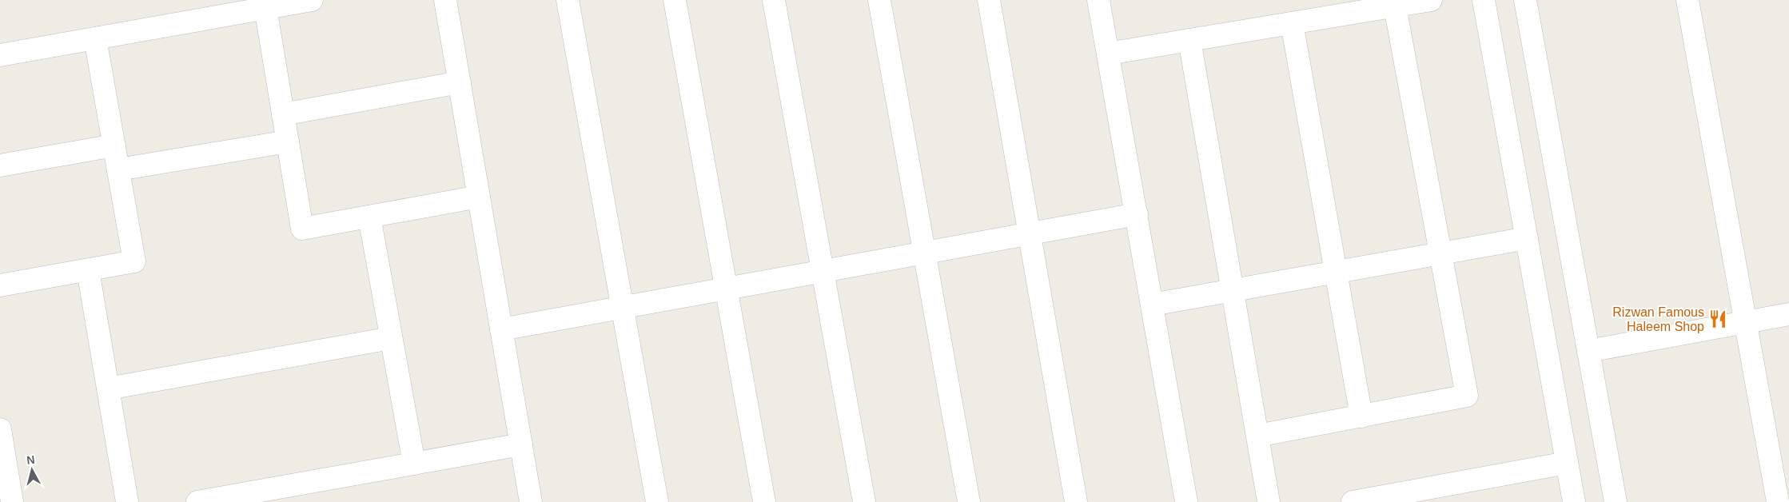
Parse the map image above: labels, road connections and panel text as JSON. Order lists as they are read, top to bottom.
{
  "places": {
    "restaurant": ["Rizwan Famous Haleem Shop"]
  },
  "north": "top"
}
